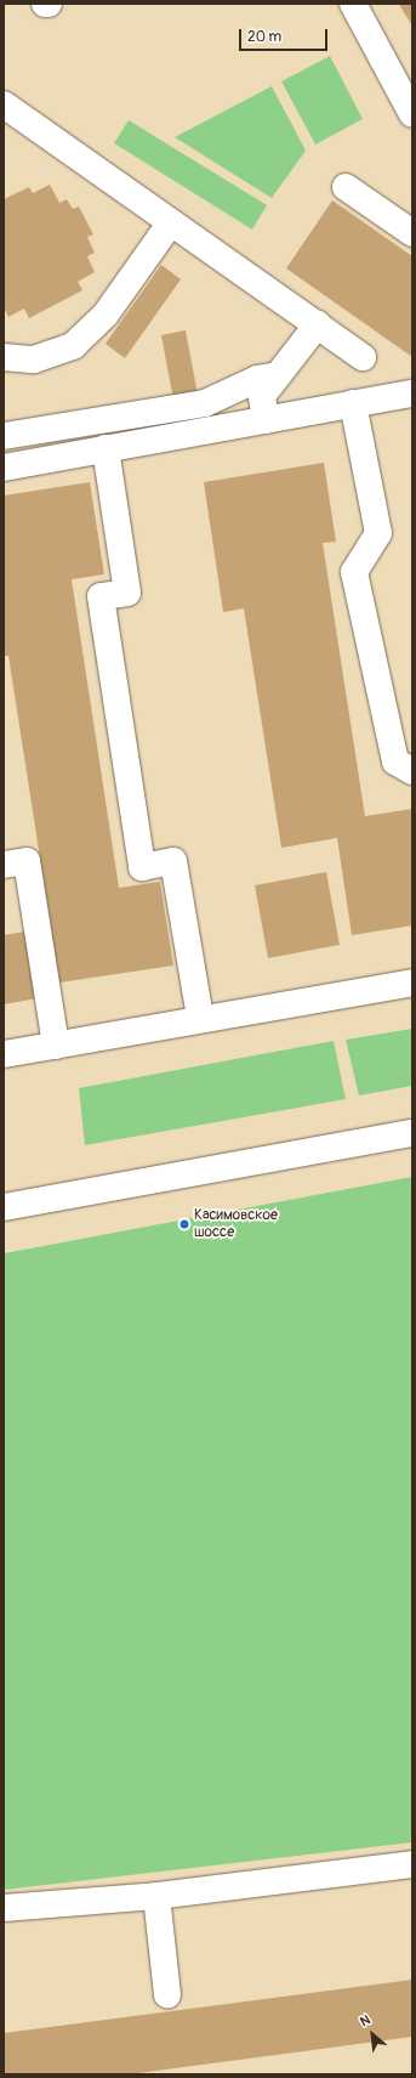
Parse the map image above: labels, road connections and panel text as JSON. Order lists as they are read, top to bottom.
{
  "places": ["Касимовское шоссе"],
  "scale_bar": "20 m",
  "north": "top left"
}
